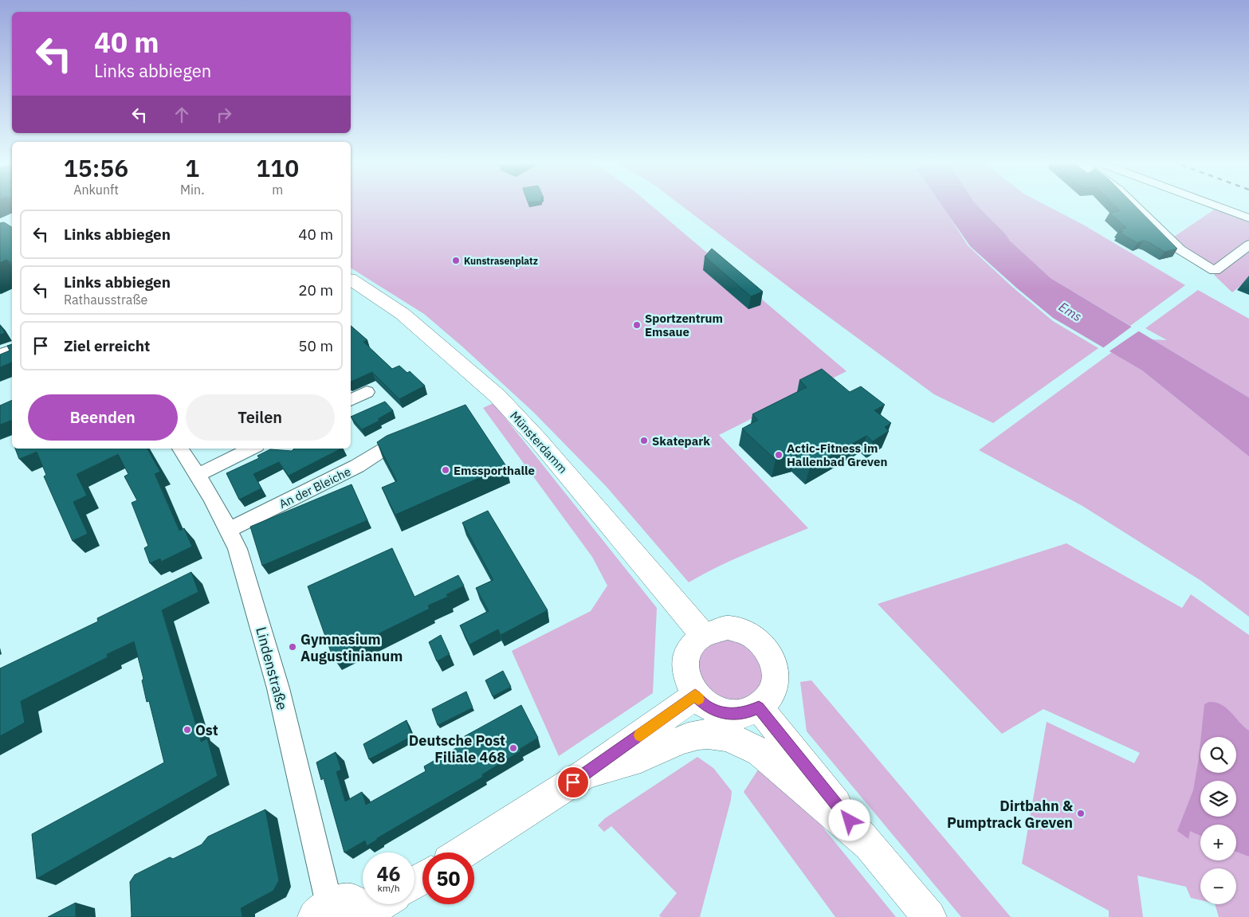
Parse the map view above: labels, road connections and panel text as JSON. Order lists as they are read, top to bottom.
{
  "streets": {
    "main road": ["Münsterdamm"],
    "street": ["An der Bleiche", "Lindenstraße"]
  },
  "crossings": [
    ["An der Bleiche", "Lindenstraße"]
  ],
  "water": ["Ems"],
  "places": [
    "Kunstrasenplatz",
    "Sportzentrum Emsaue",
    "Skatepark",
    "Actic-Fitness im Hallenbad Greven",
    "Emssporthalle",
    "Gymnasium Augustinianum",
    "Ost",
    "Deutsche Post Filiale 468",
    "Dirtbahn & Pumptrack Greven"
  ],
  "page": {
    "turn": ["40 m", "Links abbiegen"],
    "eta": [
      "15:56",
      "Ankunft",
      "1",
      "Min.",
      "110",
      "m"
    ],
    "list": [
      {
        "name": "Links abbiegen",
        "value": "40 m"
      },
      {
        "name": "Links abbiegen",
        "note": "Rathausstraße",
        "value": "20 m"
      },
      {
        "name": "Ziel erreicht",
        "value": "50 m"
      }
    ],
    "buttons": ["Beenden", "Teilen"],
    "map_buttons": ["+", "−"],
    "speed": "46 km/h",
    "limit": "50"
  }
}
